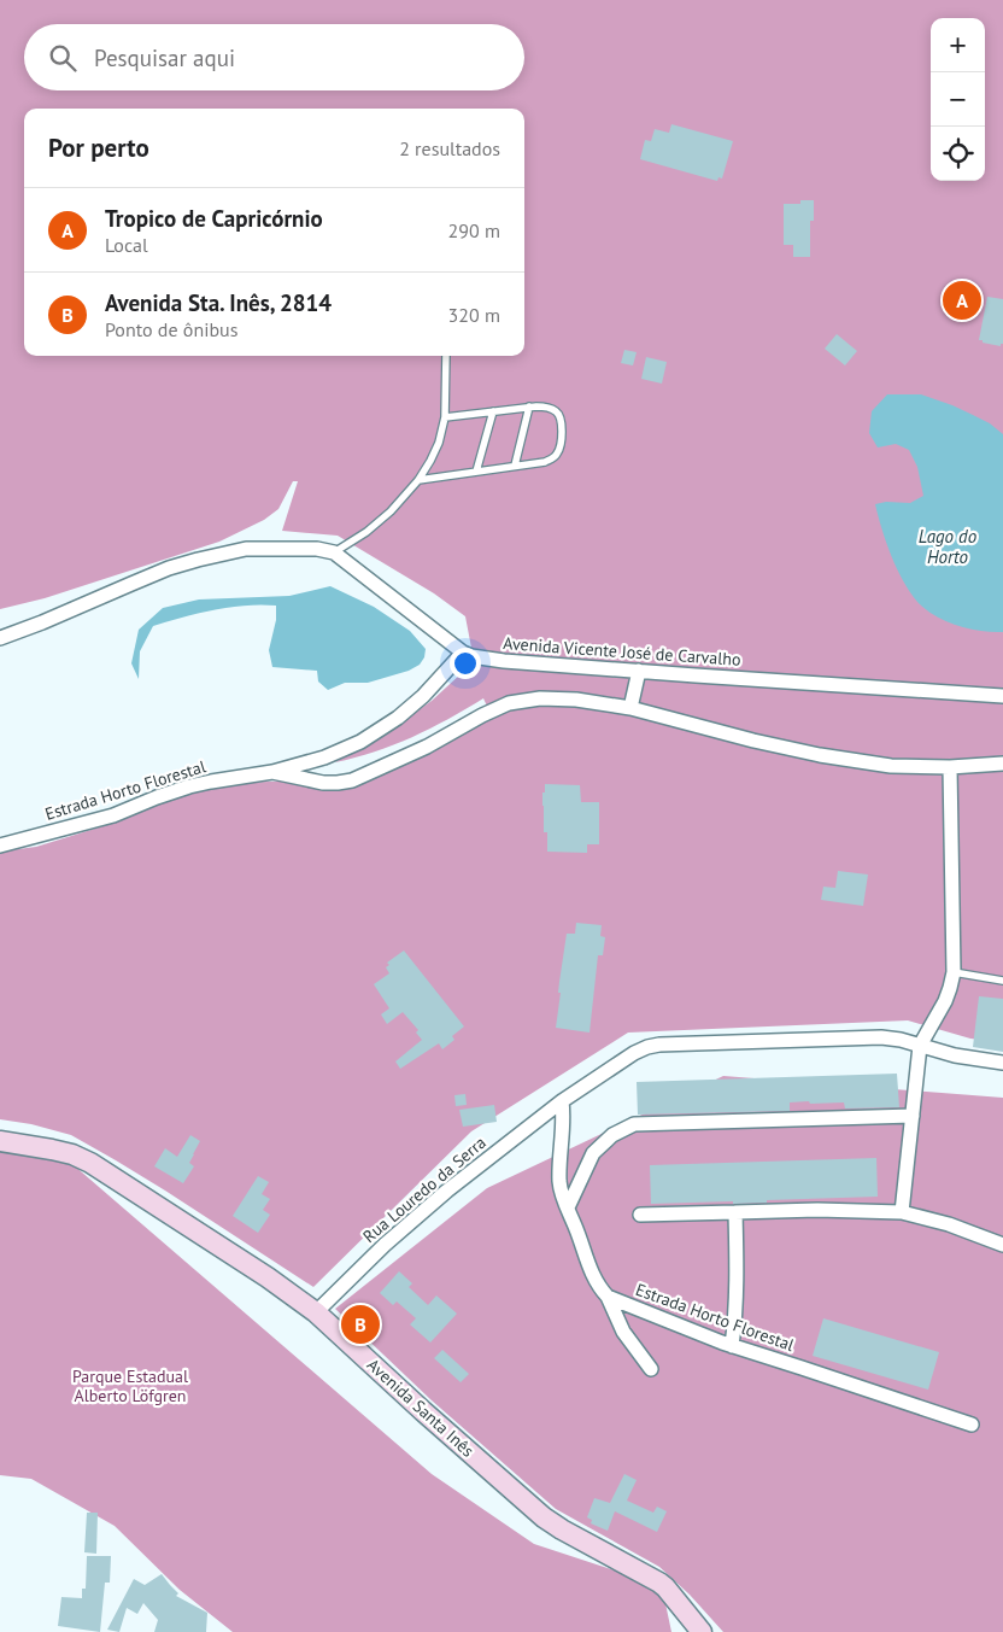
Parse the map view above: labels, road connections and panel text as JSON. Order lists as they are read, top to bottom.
{
  "streets": {
    "main road": ["Avenida Santa Inês"],
    "street": ["Avenida Vicente José de Carvalho", "Estrada Horto Florestal", "Rua Louredo da Serra"]
  },
  "crossings": [
    ["Avenida Vicente José de Carvalho", "Estrada Horto Florestal"],
    ["Rua Louredo da Serra", "Avenida Santa Inês"]
  ],
  "water": ["Lago do Horto"],
  "parks": ["Parque Estadual Alberto Löfgren"],
  "page": {
    "map_buttons": ["+", "−"],
    "search": "Pesquisar aqui",
    "heading": ["Por perto", "2 resultados"],
    "list": [
      {
        "mark": "A",
        "name": "Tropico de Capricórnio",
        "note": "Local",
        "value": "290 m"
      },
      {
        "mark": "B",
        "name": "Avenida Sta. Inês, 2814",
        "note": "Ponto de ônibus",
        "value": "320 m"
      }
    ],
    "pins": ["A", "B"]
  }
}
